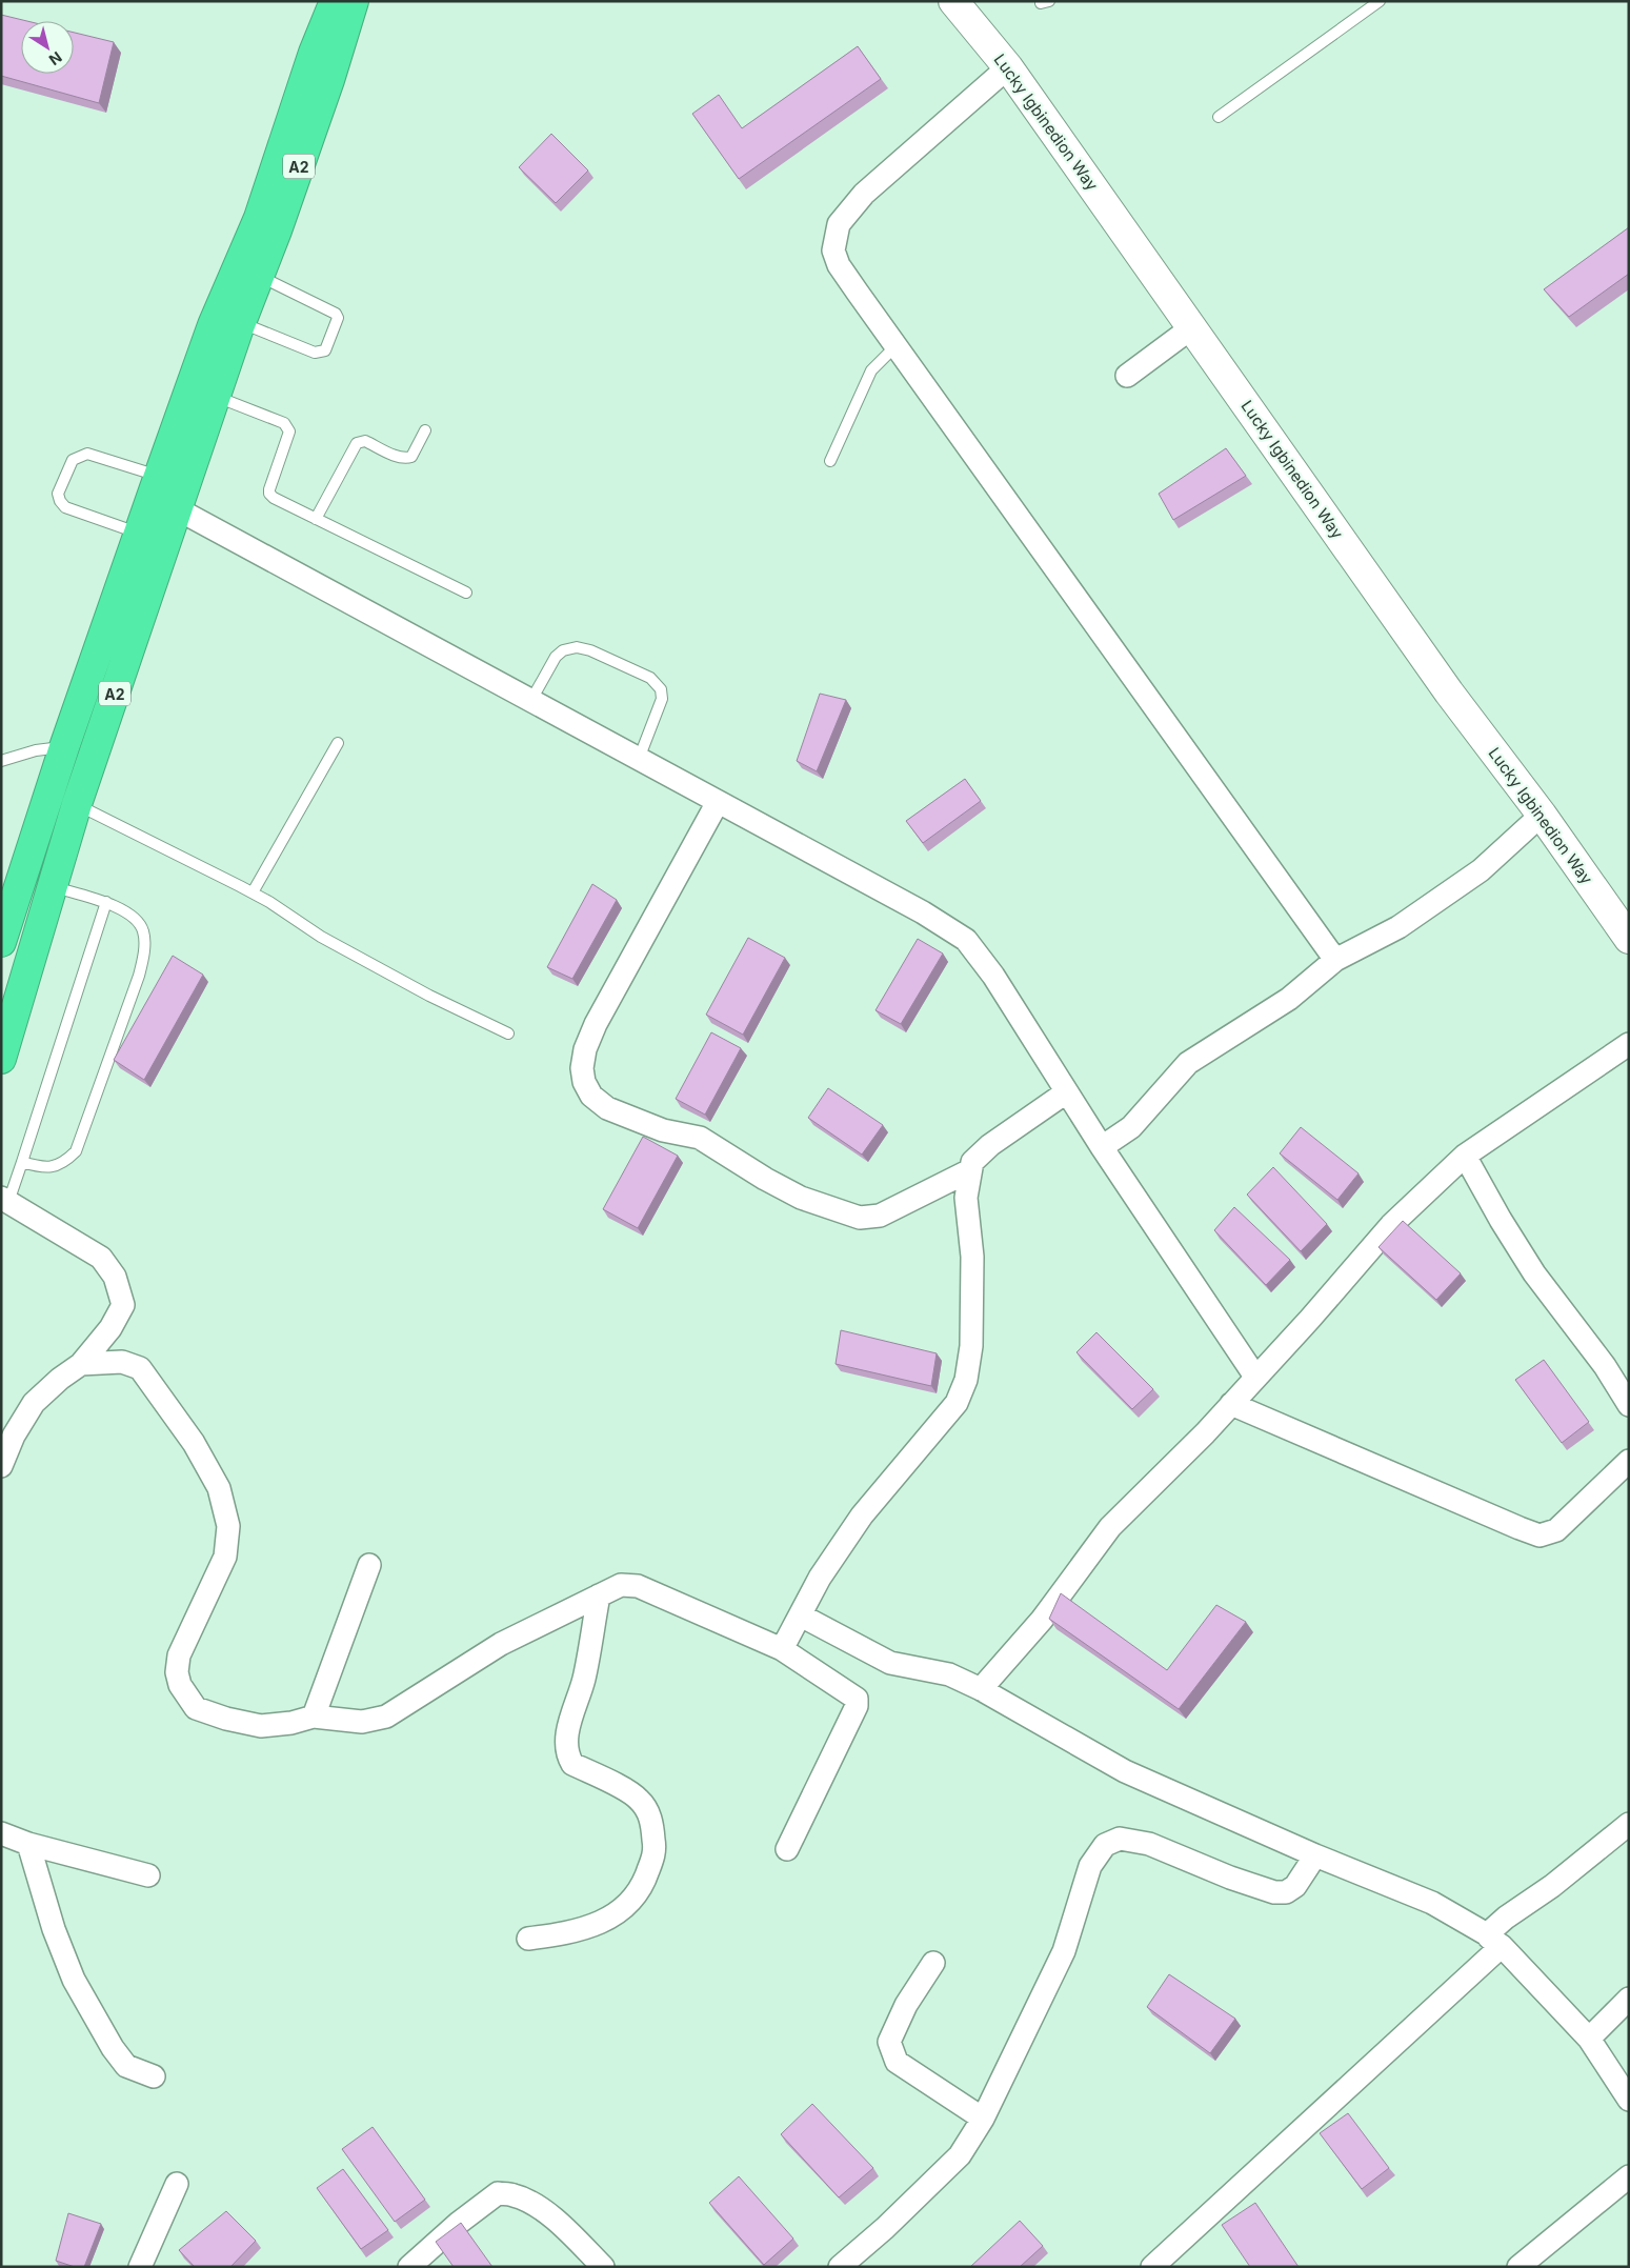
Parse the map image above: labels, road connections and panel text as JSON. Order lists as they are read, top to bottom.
{
  "streets": {
    "highway": ["A2"],
    "street": ["Lucky Igbinedion Way"]
  },
  "north": "bottom right"
}
